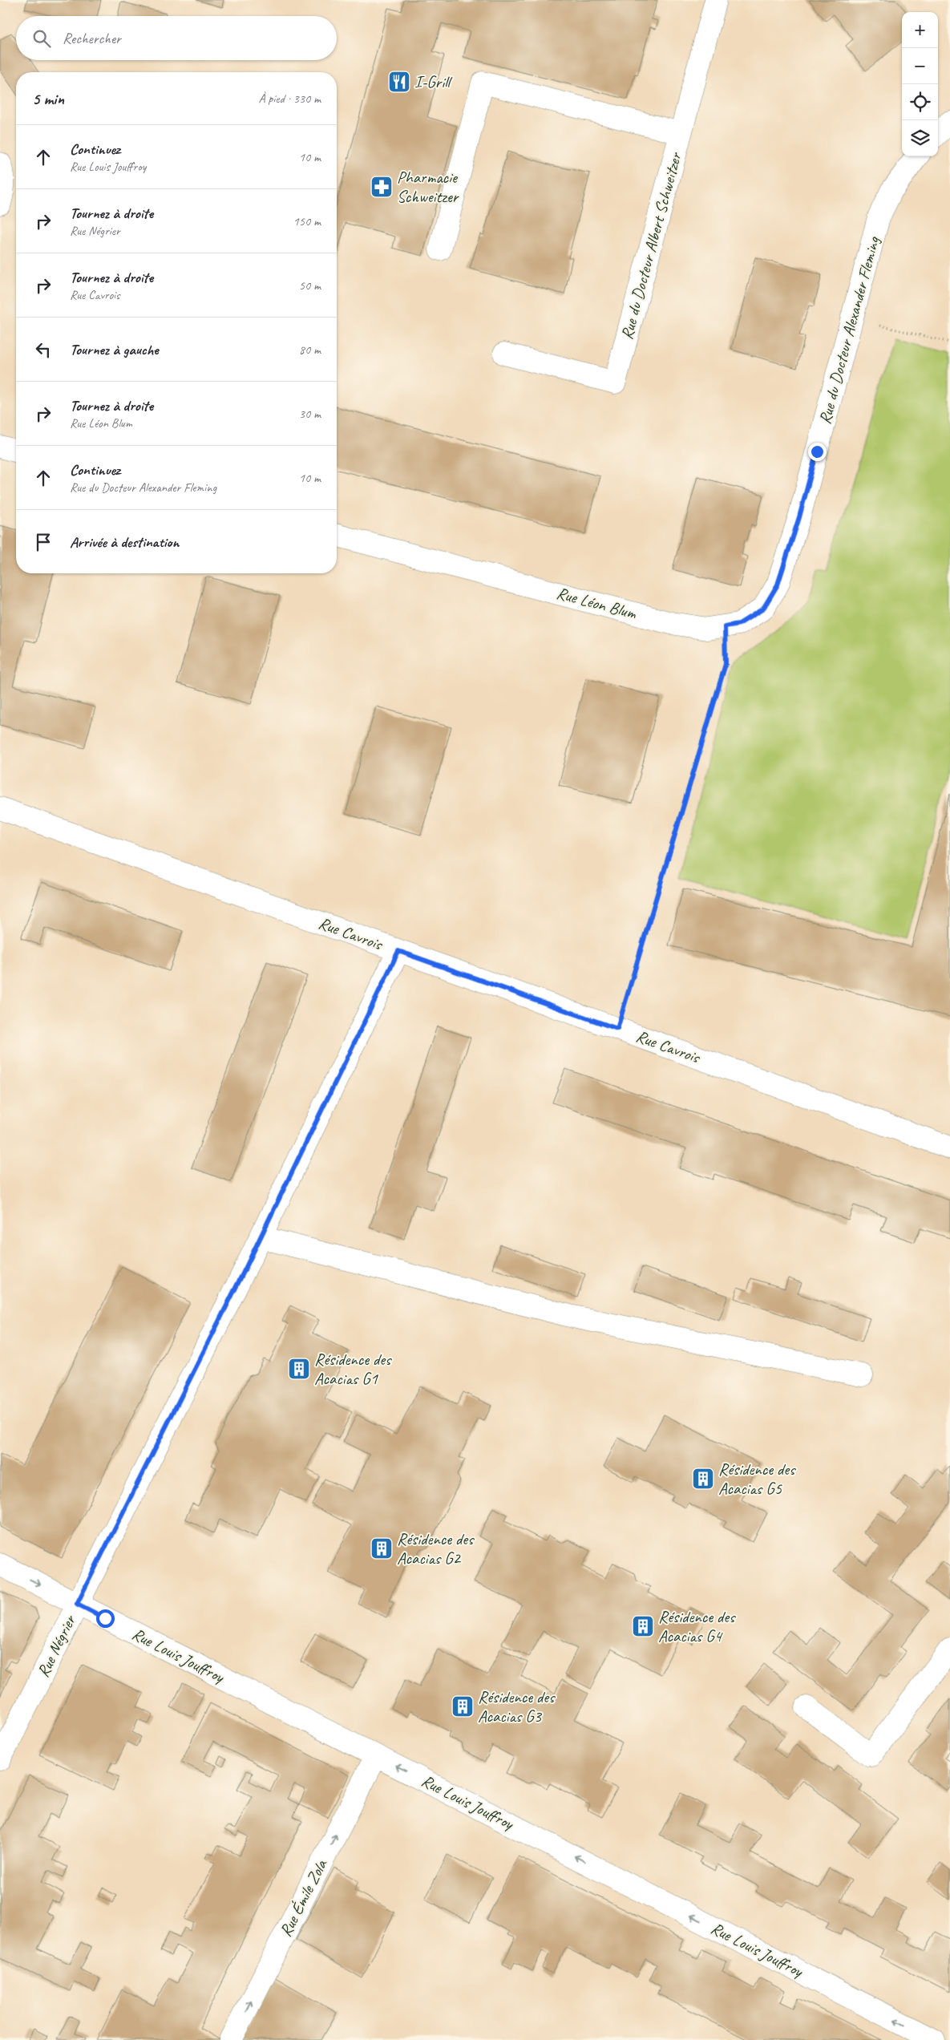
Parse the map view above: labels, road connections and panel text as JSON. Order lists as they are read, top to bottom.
{
  "streets": {
    "street": [
      "Rue du Docteur Albert Schweitzer",
      "Rue du Docteur Alexander Fleming",
      "Rue Léon Blum",
      "Rue Cavrois",
      "Rue Négrier",
      "Rue Louis Jouffroy",
      "Rue Émile Zola"
    ]
  },
  "crossings": [
    ["Rue du Docteur Alexander Fleming", "Rue Léon Blum"],
    ["Rue Cavrois", "Rue Négrier"],
    ["Rue Négrier", "Rue Louis Jouffroy"],
    ["Rue Louis Jouffroy", "Rue Émile Zola"]
  ],
  "one_way": ["Rue Émile Zola"],
  "places": {
    "restaurant": ["I-Grill"],
    "pharmacy": ["Pharmacie Schweitzer"],
    "building": [
      "Résidence des Acacias G1",
      "Résidence des Acacias G5",
      "Résidence des Acacias G2",
      "Résidence des Acacias G4",
      "Résidence des Acacias G3"
    ]
  },
  "page": {
    "map_buttons": ["+", "−"],
    "search": "Rechercher",
    "heading": ["5 min", "À pied · 330 m"],
    "list": [
      ["Continuez", "Rue Louis Jouffroy", "10 m"],
      ["Tournez à droite", "Rue Négrier", "150 m"],
      ["Tournez à droite", "Rue Cavrois", "50 m"],
      ["Tournez à gauche", "80 m"],
      ["Tournez à droite", "Rue Léon Blum", "30 m"],
      ["Continuez", "Rue du Docteur Alexander Fleming", "10 m"],
      "Arrivée à destination"
    ]
  }
}
